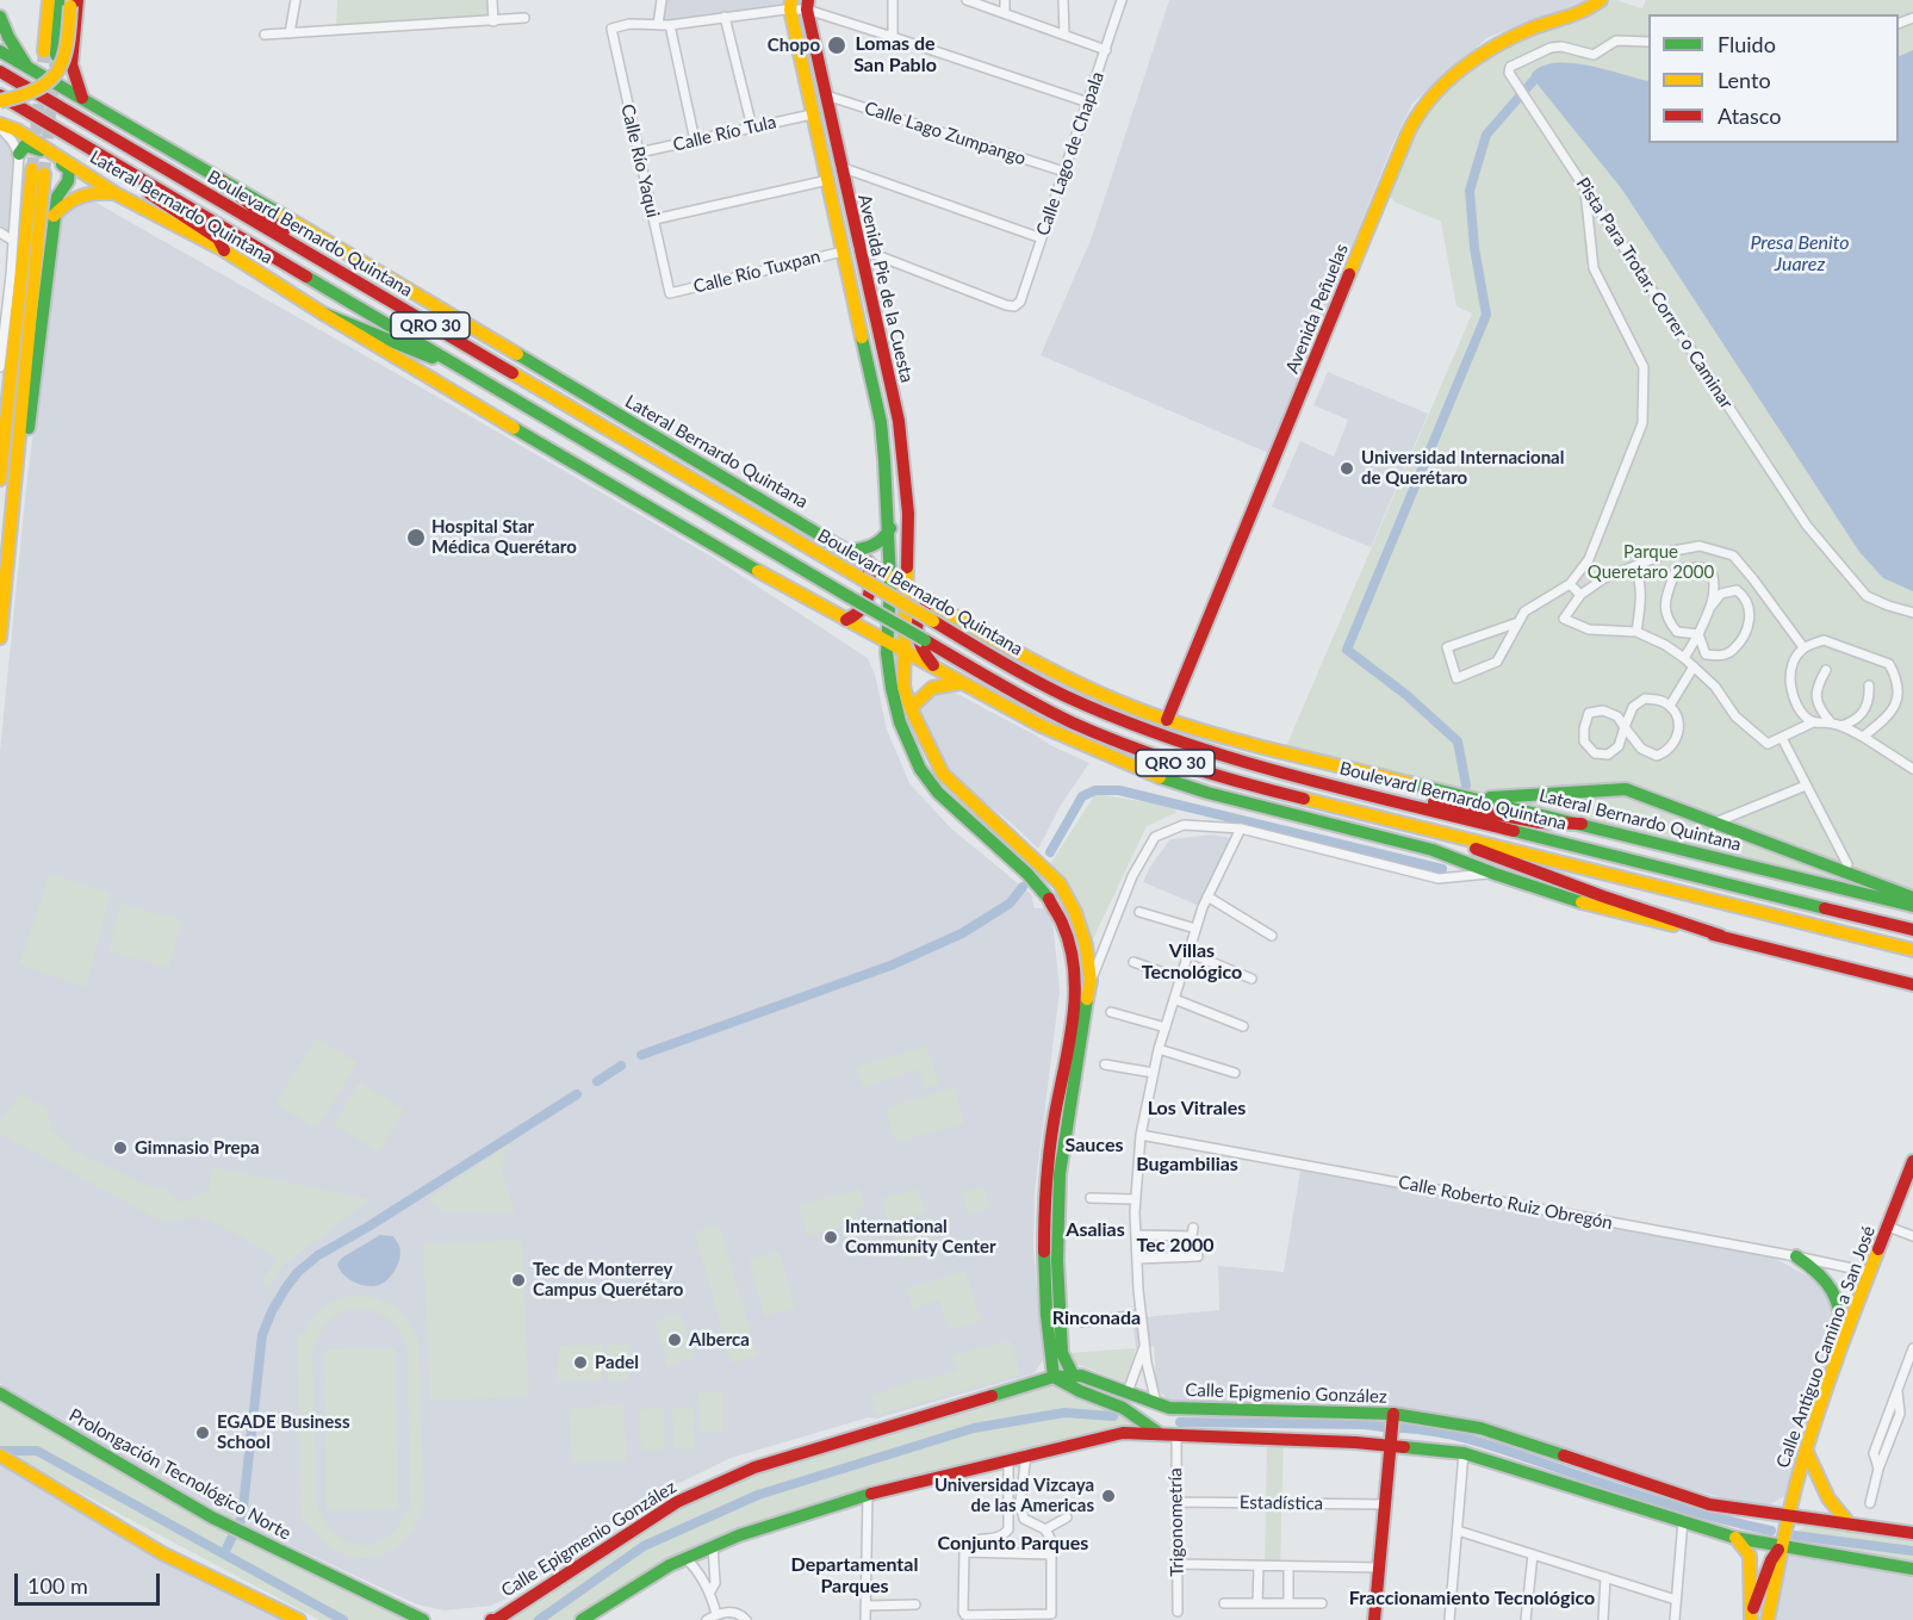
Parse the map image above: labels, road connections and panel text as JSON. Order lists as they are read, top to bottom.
{
  "streets": {
    "main road": [
      "Lateral Bernardo Quintana",
      "Boulevard Bernardo Quintana",
      "Avenida Pie de la Cuesta",
      "Avenida Peñuelas",
      "QRO 30",
      "Calle Antiguo Camino a San José",
      "Calle Epigmenio González",
      "Prolongación Tecnológico Norte"
    ],
    "street": [
      "Calle Río Tula",
      "Calle Lago Zumpango",
      "Calle Lago de Chapala",
      "Calle Río Yaqui",
      "Calle Río Tuxpan",
      "Pista Para Trotar, Correr o Caminar",
      "Calle Roberto Ruiz Obregón",
      "Estadística",
      "Trigonometría"
    ]
  },
  "crossings": [
    ["Calle Río Tula", "Calle Río Yaqui"],
    ["Calle Río Tula", "Avenida Pie de la Cuesta"],
    ["Calle Lago Zumpango", "Calle Lago de Chapala"],
    ["Calle Lago Zumpango", "Avenida Pie de la Cuesta"],
    ["Calle Lago de Chapala", "Avenida Pie de la Cuesta"],
    ["Calle Río Yaqui", "Calle Río Tuxpan"],
    ["Lateral Bernardo Quintana", "Boulevard Bernardo Quintana"],
    ["Lateral Bernardo Quintana", "Avenida Pie de la Cuesta"],
    ["Lateral Bernardo Quintana", "Avenida Peñuelas"],
    ["Calle Río Tuxpan", "Avenida Pie de la Cuesta"],
    ["Calle Roberto Ruiz Obregón", "Calle Antiguo Camino a San José"],
    ["Calle Antiguo Camino a San José", "Calle Epigmenio González"],
    ["Estadística", "Trigonometría"]
  ],
  "districts": [
    "Lomas de San Pablo",
    "Villas Tecnológico",
    "Los Vitrales",
    "Sauces",
    "Bugambilias",
    "Asalias",
    "Tec 2000",
    "Rinconada",
    "Conjunto Parques",
    "Departamental Parques",
    "Fraccionamiento Tecnológico"
  ],
  "water": ["Presa Benito Juarez"],
  "parks": ["Parque Queretaro 2000"],
  "places": [
    "Chopo",
    "Universidad Internacional de Querétaro",
    "Hospital Star Médica Querétaro",
    "Gimnasio Prepa",
    "International Community Center",
    "Tec de Monterrey Campus Querétaro",
    "Alberca",
    "Padel",
    "EGADE Business School",
    "Universidad Vizcaya de las Americas"
  ],
  "legend": ["Fluido", "Lento", "Atasco"],
  "scale_bar": "100 m"
}
